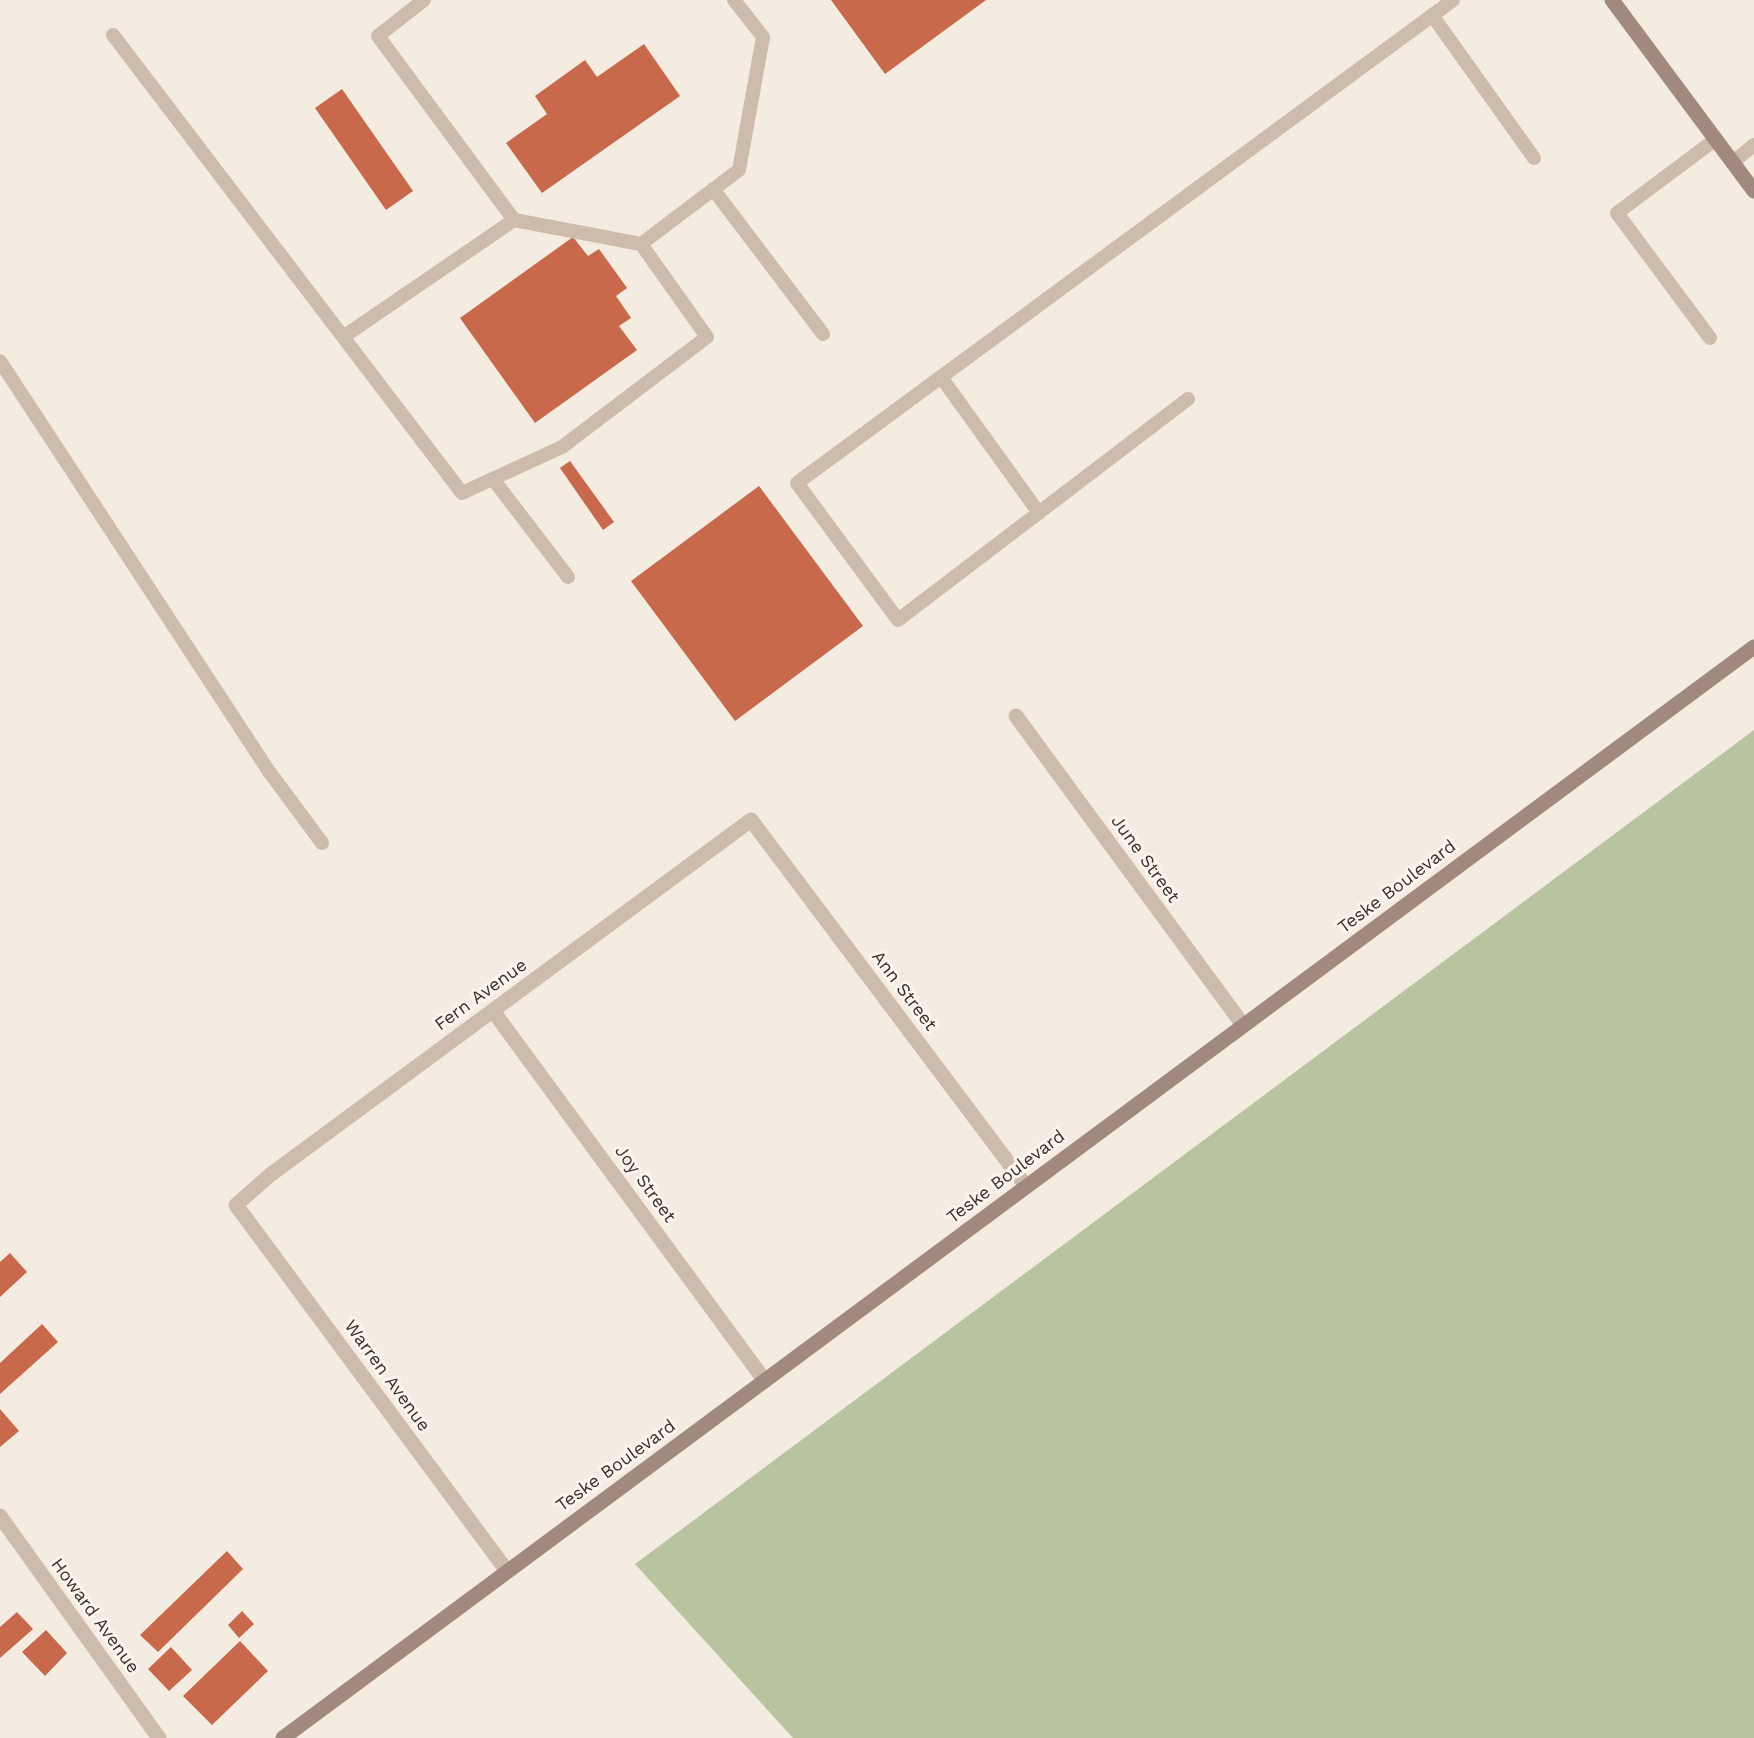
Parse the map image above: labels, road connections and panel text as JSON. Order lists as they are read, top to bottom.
{
  "streets": {
    "street": [
      "June Street",
      "Teske Boulevard",
      "Ann Street",
      "Fern Avenue",
      "Joy Street",
      "Warren Avenue",
      "Howard Avenue"
    ]
  },
  "crossings": [
    ["June Street", "Teske Boulevard"],
    ["Teske Boulevard", "Ann Street"],
    ["Teske Boulevard", "Joy Street"],
    ["Teske Boulevard", "Warren Avenue"],
    ["Ann Street", "Fern Avenue"],
    ["Fern Avenue", "Joy Street"],
    ["Fern Avenue", "Warren Avenue"]
  ]
}
